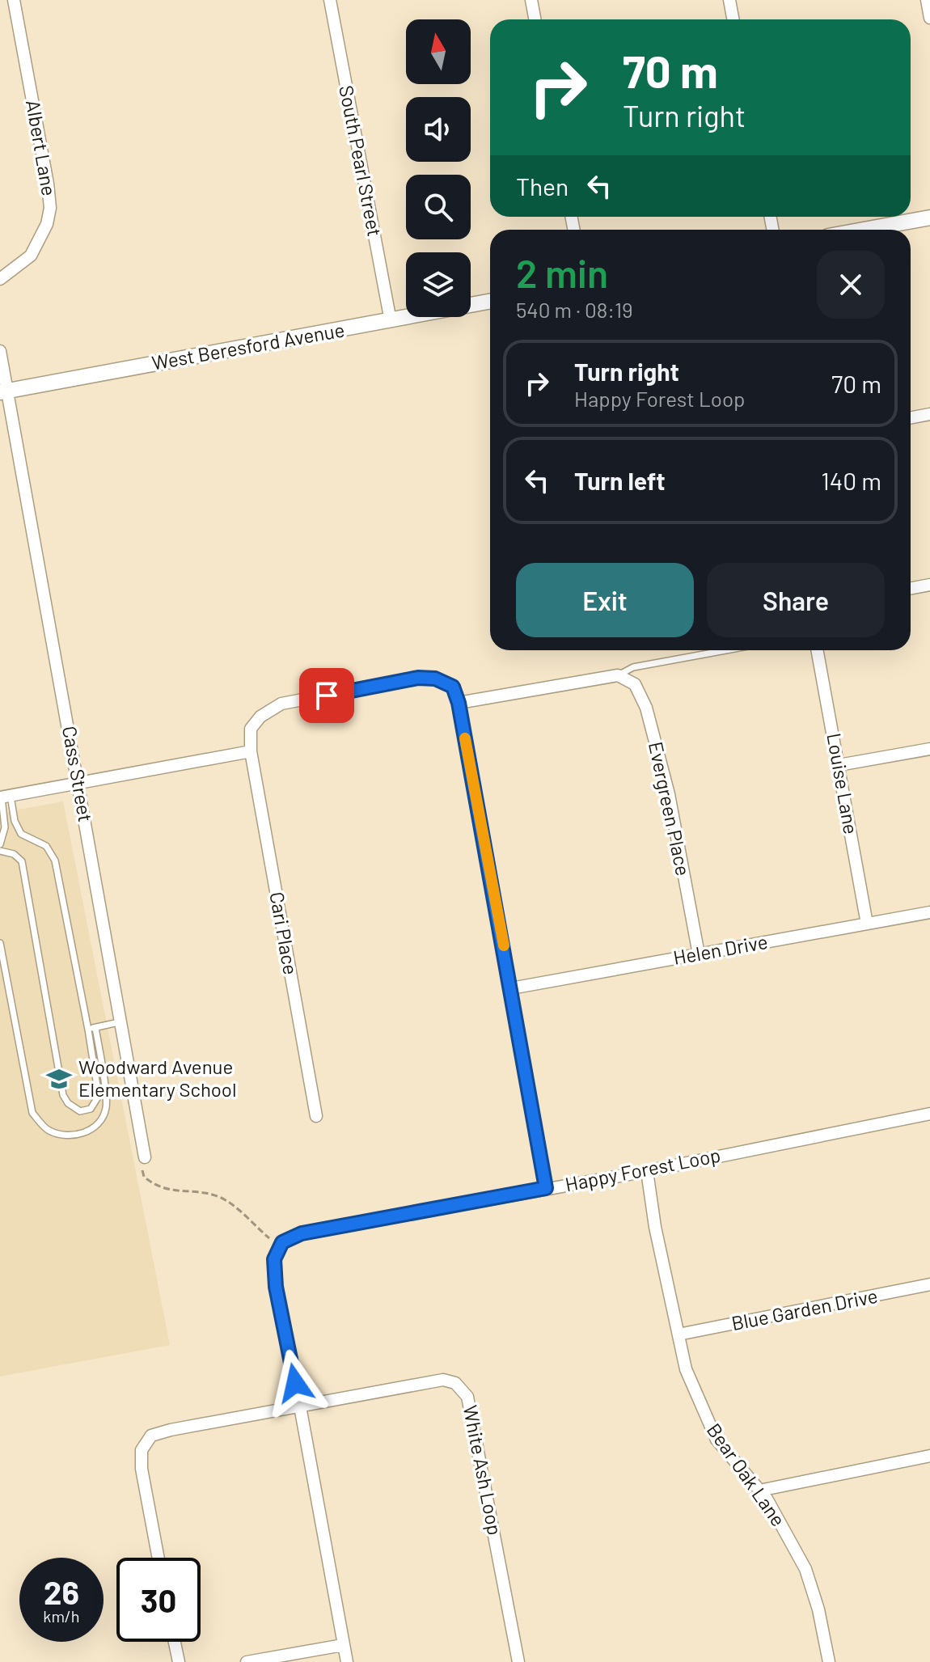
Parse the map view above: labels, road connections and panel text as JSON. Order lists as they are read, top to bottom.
{
  "streets": {
    "street": [
      "Albert Lane",
      "South Pearl Street",
      "West Beresford Avenue",
      "Cass Street",
      "Louise Lane",
      "Evergreen Place",
      "Cari Place",
      "Helen Drive",
      "Happy Forest Loop",
      "Blue Garden Drive",
      "White Ash Loop",
      "Bear Oak Lane"
    ]
  },
  "crossings": [
    ["South Pearl Street", "West Beresford Avenue"],
    ["West Beresford Avenue", "Cass Street"],
    ["Louise Lane", "Helen Drive"],
    ["Evergreen Place", "Helen Drive"],
    ["Happy Forest Loop", "White Ash Loop"],
    ["Happy Forest Loop", "Bear Oak Lane"],
    ["Blue Garden Drive", "Bear Oak Lane"]
  ],
  "places": {
    "school or university": ["Woodward Avenue Elementary School"]
  },
  "north": "top",
  "page": {
    "turn": ["70 m", "Turn right"],
    "then": "Then",
    "heading": ["2 min", "540 m · 08:19"],
    "list": [
      {
        "name": "Turn right",
        "note": "Happy Forest Loop",
        "value": "70 m"
      },
      {
        "name": "Turn left",
        "value": "140 m"
      }
    ],
    "buttons": ["Exit", "Share"],
    "speed": "26 km/h",
    "limit": "30"
  }
}
